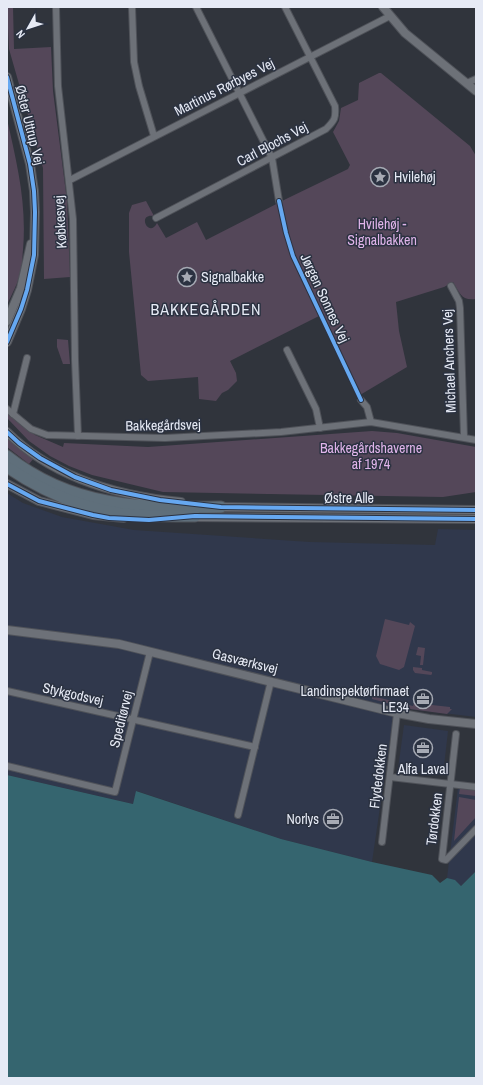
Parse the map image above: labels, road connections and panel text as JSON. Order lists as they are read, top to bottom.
{
  "streets": {
    "street": [
      "Martinus Rørbyes Vej",
      "Øster Uttrup Vej",
      "Carl Blochs Vej",
      "Købkesvej",
      "Michael Anchers Vej",
      "Bakkegårdsvej",
      "Østre Alle",
      "Gasværksvej",
      "Stykgodsvej",
      "Speditørvej",
      "Flydedokken",
      "Tørdokken"
    ],
    "cycle path": ["Jørgen Sonnes Vej"]
  },
  "crossings": [
    ["Martinus Rørbyes Vej", "Carl Blochs Vej"],
    ["Martinus Rørbyes Vej", "Købkesvej"],
    ["Købkesvej", "Bakkegårdsvej"],
    ["Michael Anchers Vej", "Bakkegårdsvej"],
    ["Gasværksvej", "Speditørvej"],
    ["Gasværksvej", "Flydedokken"],
    ["Stykgodsvej", "Speditørvej"]
  ],
  "districts": ["BAKKEGÅRDEN"],
  "parks": ["Hvilehøj - Signalbakken", "Bakkegårdshaverne af 1974"],
  "places": {
    "place": ["Hvilehøj", "Signalbakke"],
    "office": ["Landinspektørfirmaet LE34", "Alfa Laval", "Norlys"]
  },
  "north": "bottom left"
}
